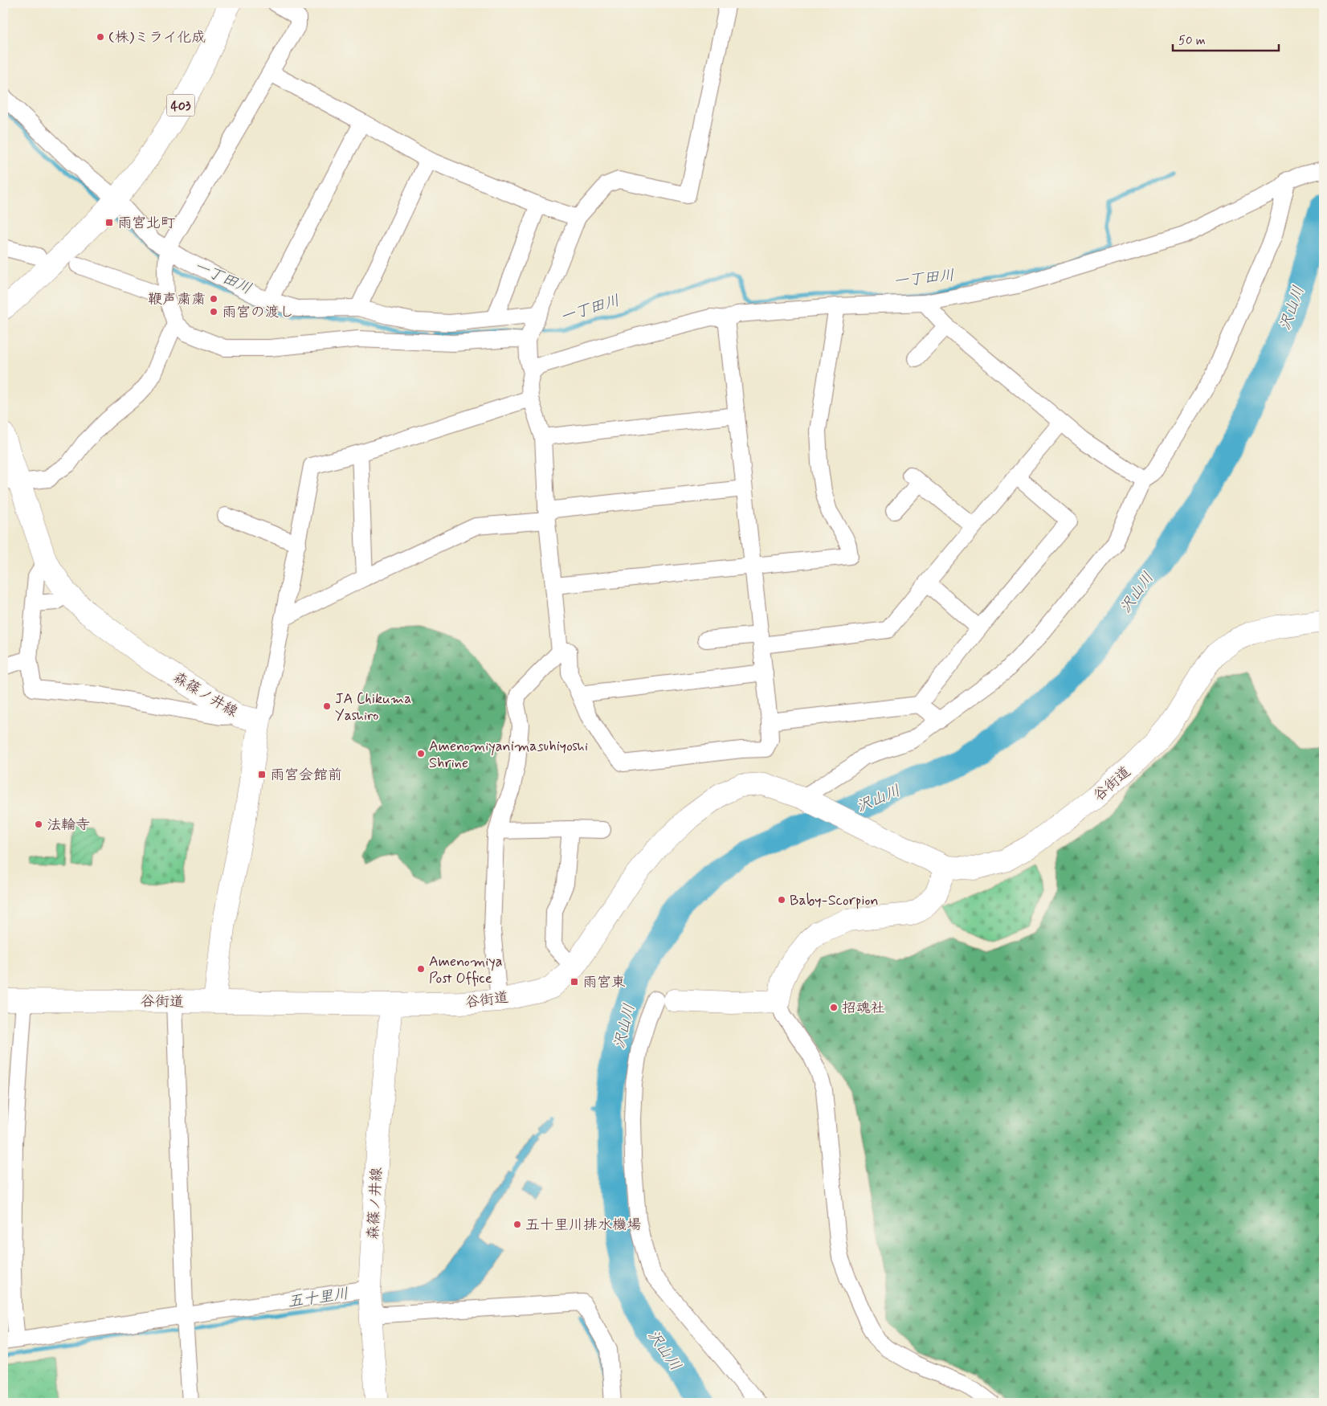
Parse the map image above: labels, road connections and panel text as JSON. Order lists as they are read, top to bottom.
{
  "streets": {
    "main road": ["403", "森篠ノ井線", "谷街道"]
  },
  "crossings": [
    ["森篠ノ井線", "谷街道"]
  ],
  "water": ["一丁田川", "沢山川", "五十里川"],
  "places": {
    "other": [
      "(株)ミライ化成",
      "鞭声粛粛",
      "雨宮の渡し",
      "JA Chikuma Yashiro",
      "Amenomiyanimasuhiyoshi Shrine",
      "法輪寺",
      "Baby-Scorpion",
      "Amenomiya Post Office",
      "招魂社",
      "五十里川排水機場"
    ],
    "transit": ["雨宮北町", "雨宮会館前", "雨宮東"]
  },
  "scale_bar": "50 m"
}
